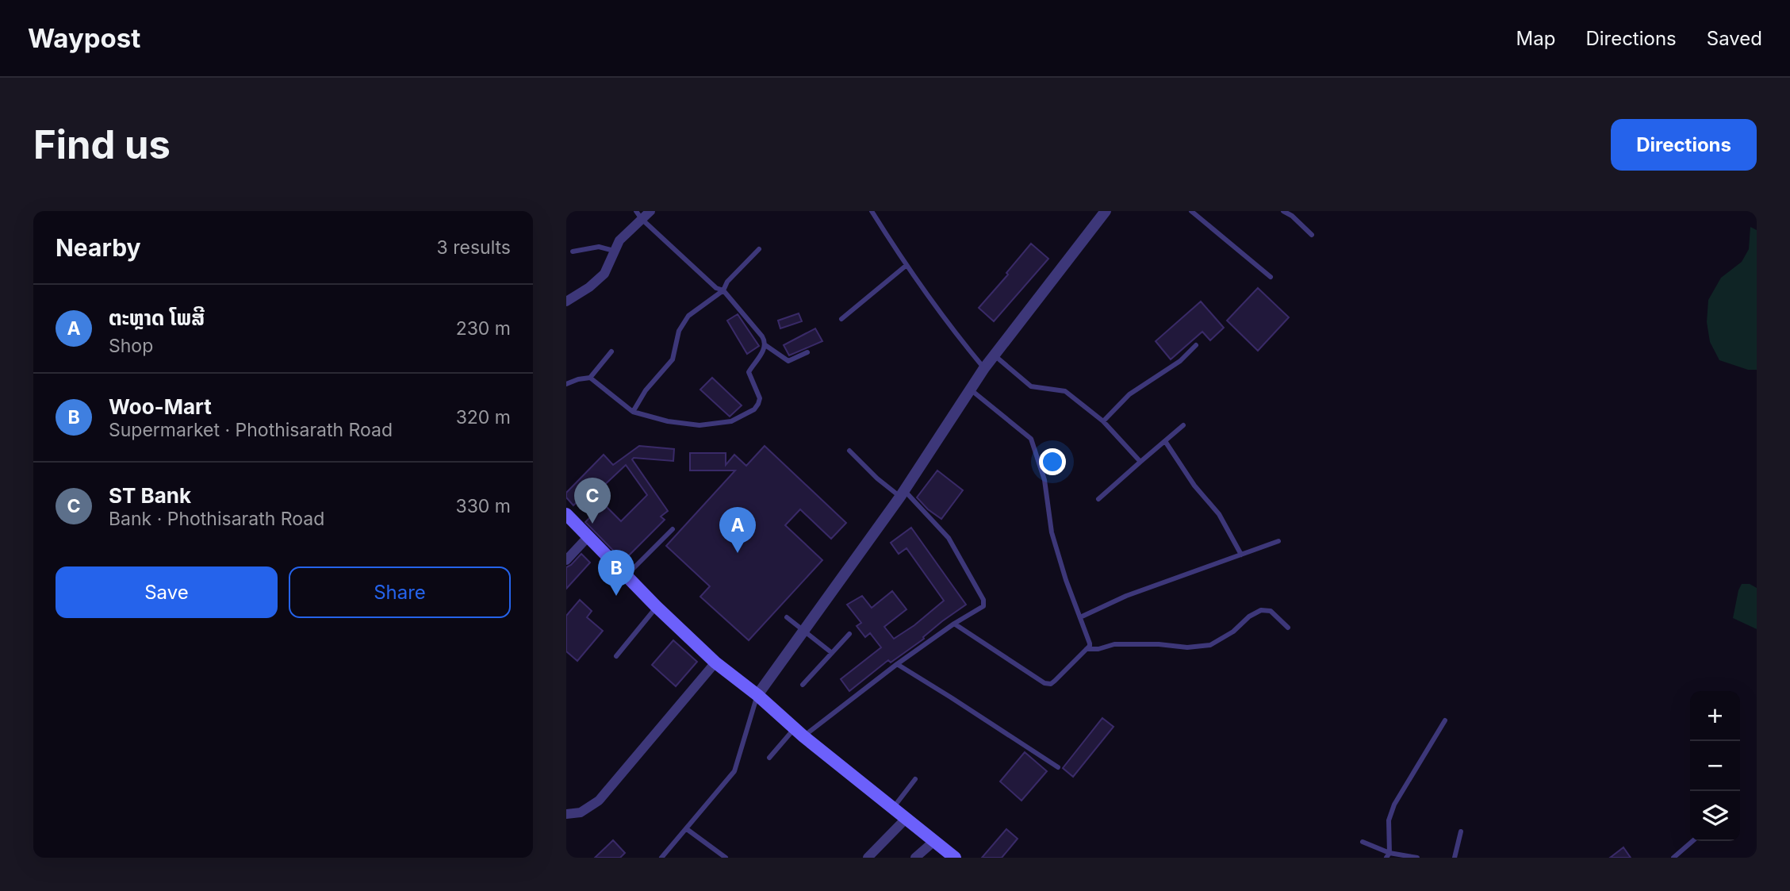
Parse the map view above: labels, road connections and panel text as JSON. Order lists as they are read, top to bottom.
{
  "page": {
    "header": "Waypost",
    "nav": ["Map", "Directions", "Saved"],
    "buttons": [
      "Directions",
      ["Save", "Share"]
    ],
    "title": "Find us",
    "heading": ["Nearby", "3 results"],
    "list": [
      {
        "mark": "A",
        "name": "ຕະຫຼາດ ໂພສີ",
        "note": "Shop",
        "value": "230 m"
      },
      {
        "mark": "B",
        "name": "Woo-Mart",
        "note": "Supermarket · Phothisarath Road",
        "value": "320 m"
      },
      {
        "mark": "C",
        "name": "ST Bank",
        "note": "Bank · Phothisarath Road",
        "value": "330 m"
      }
    ],
    "pins": ["C", "A", "B"],
    "map_buttons": ["+", "−"]
  }
}
